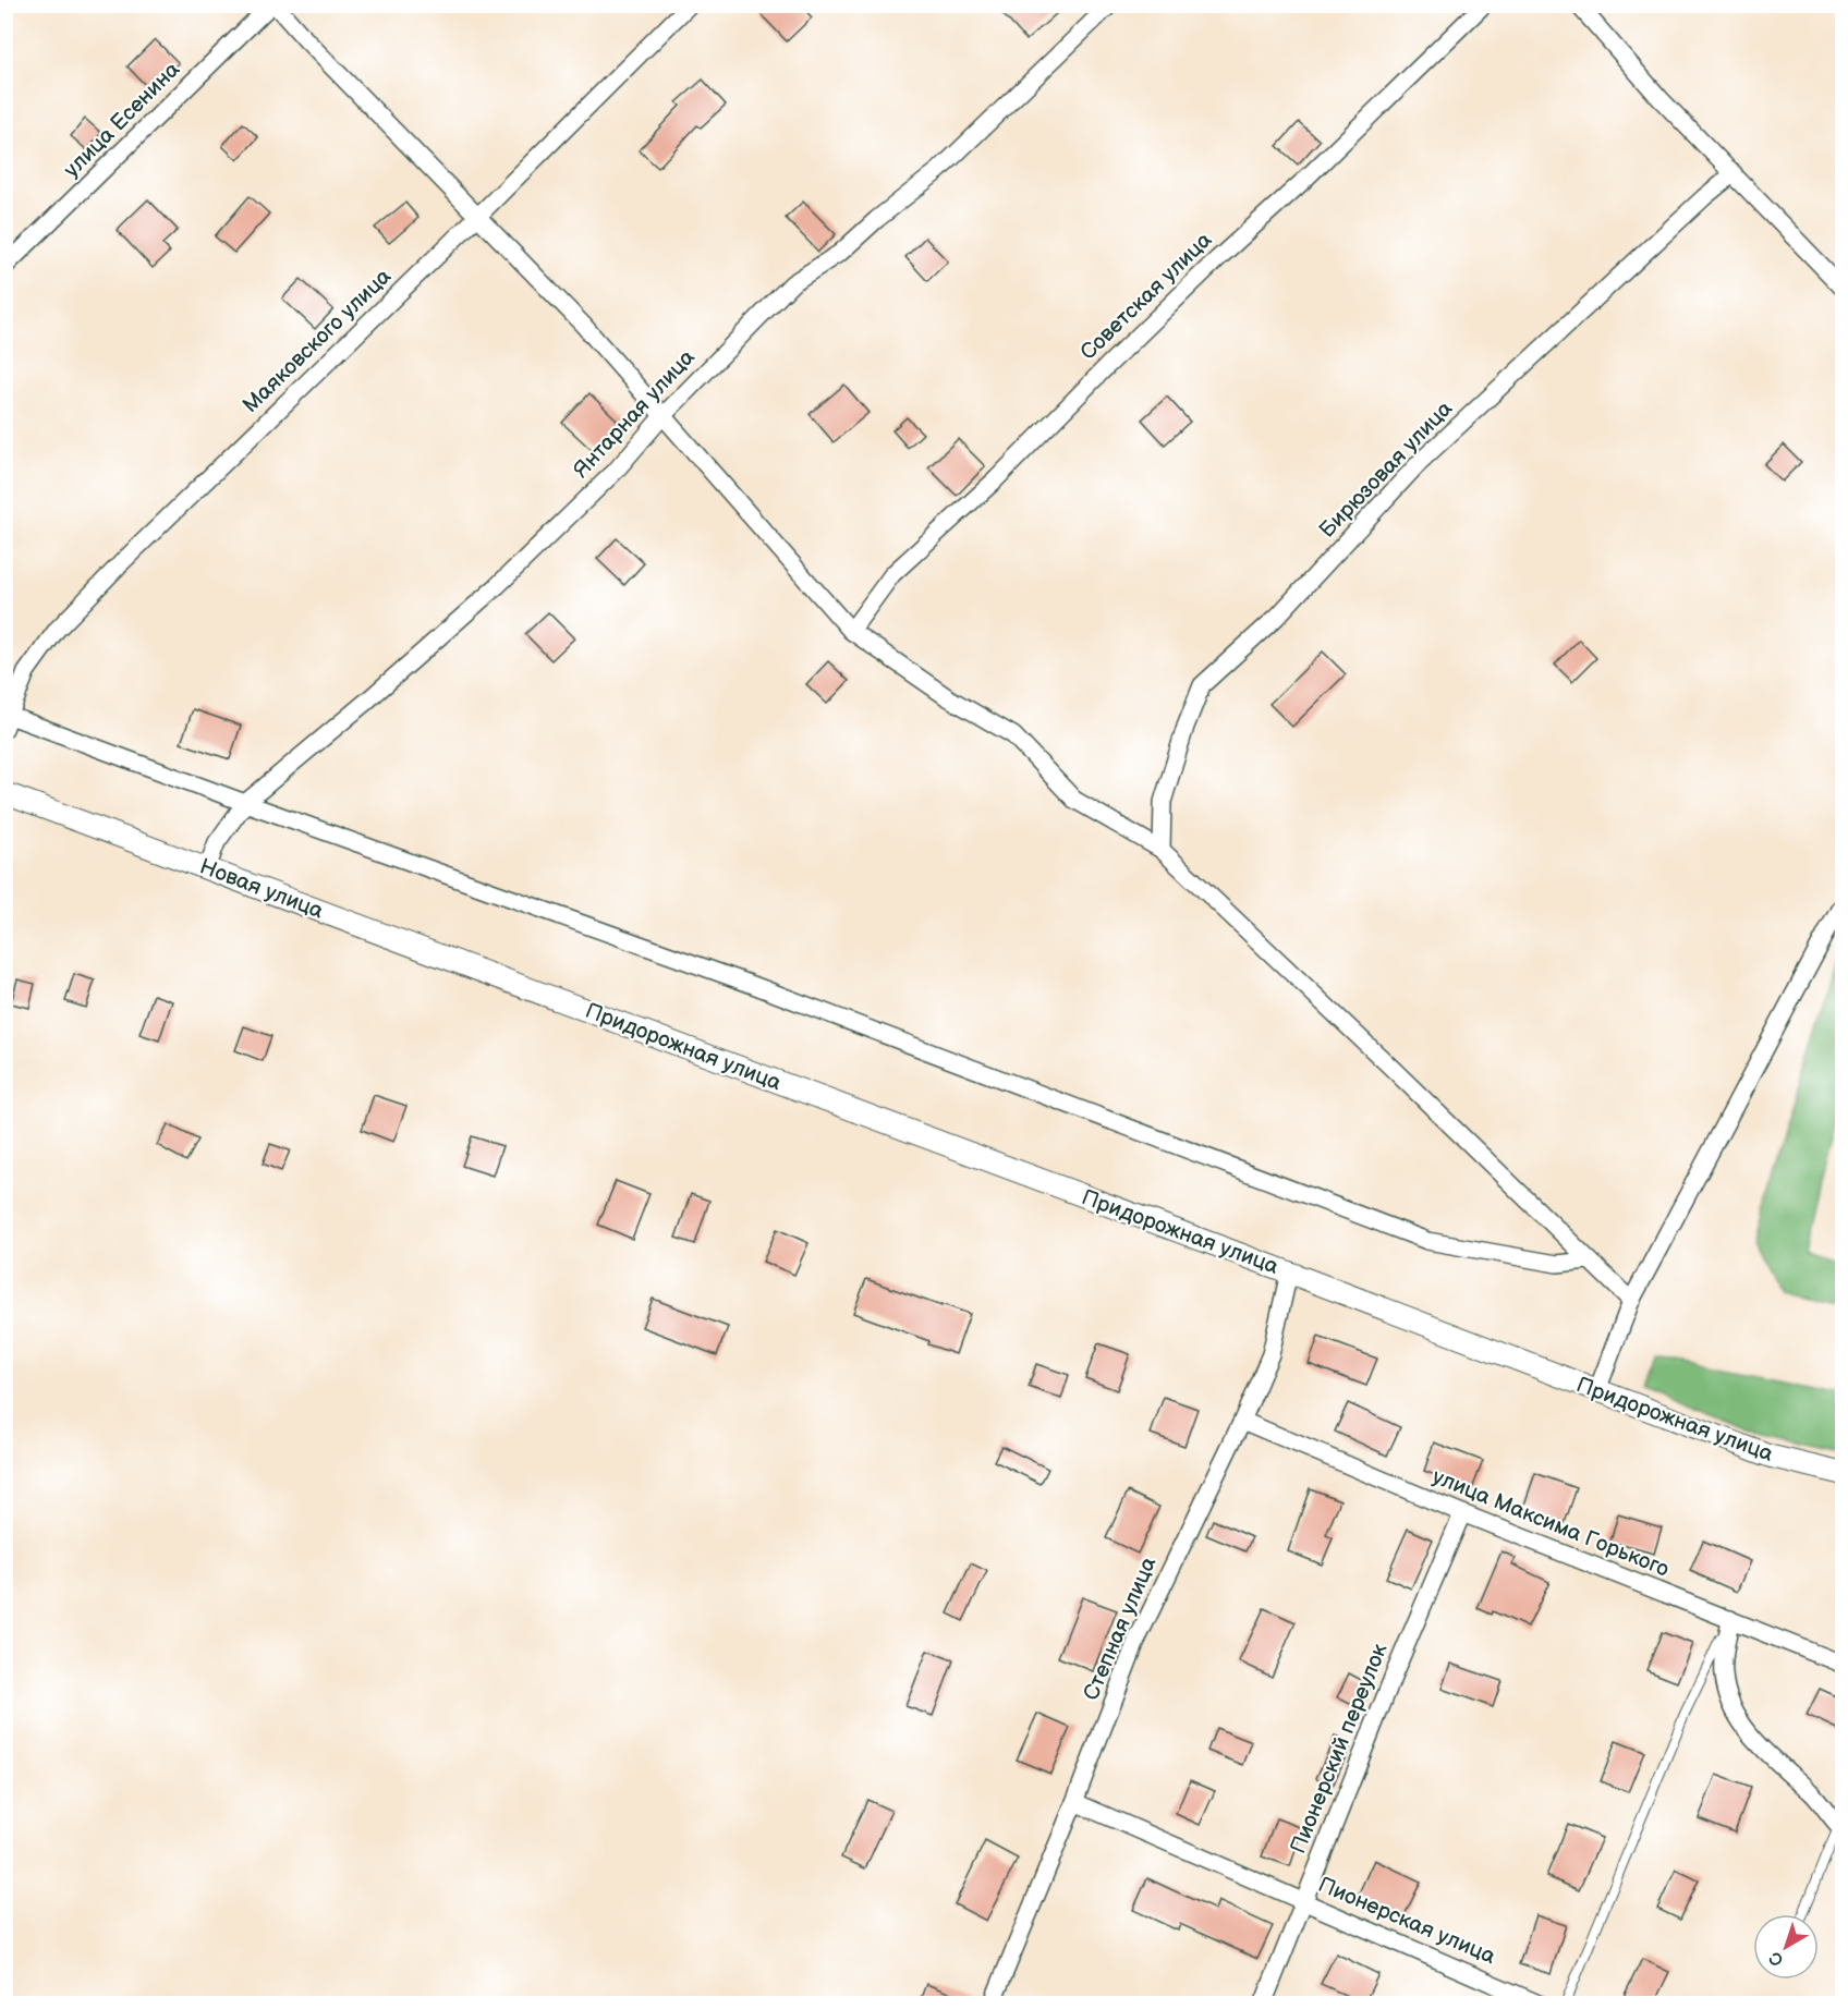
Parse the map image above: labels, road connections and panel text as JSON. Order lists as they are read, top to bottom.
{
  "streets": {
    "street": [
      "улица Есенина",
      "Советская улица",
      "Маяковского улица",
      "Янтарная улица",
      "Бирюзовая улица",
      "Новая улица",
      "Придорожная улица",
      "улица Максима Горького",
      "Степная улица",
      "Пионерский переулок",
      "Пионерская улица"
    ]
  },
  "crossings": [
    ["Янтарная улица", "Новая улица"],
    ["Новая улица", "Придорожная улица"],
    ["Придорожная улица", "Степная улица"],
    ["улица Максима Горького", "Степная улица"],
    ["улица Максима Горького", "Пионерский переулок"],
    ["Степная улица", "Пионерская улица"],
    ["Пионерский переулок", "Пионерская улица"]
  ],
  "north": "bottom left"
}
